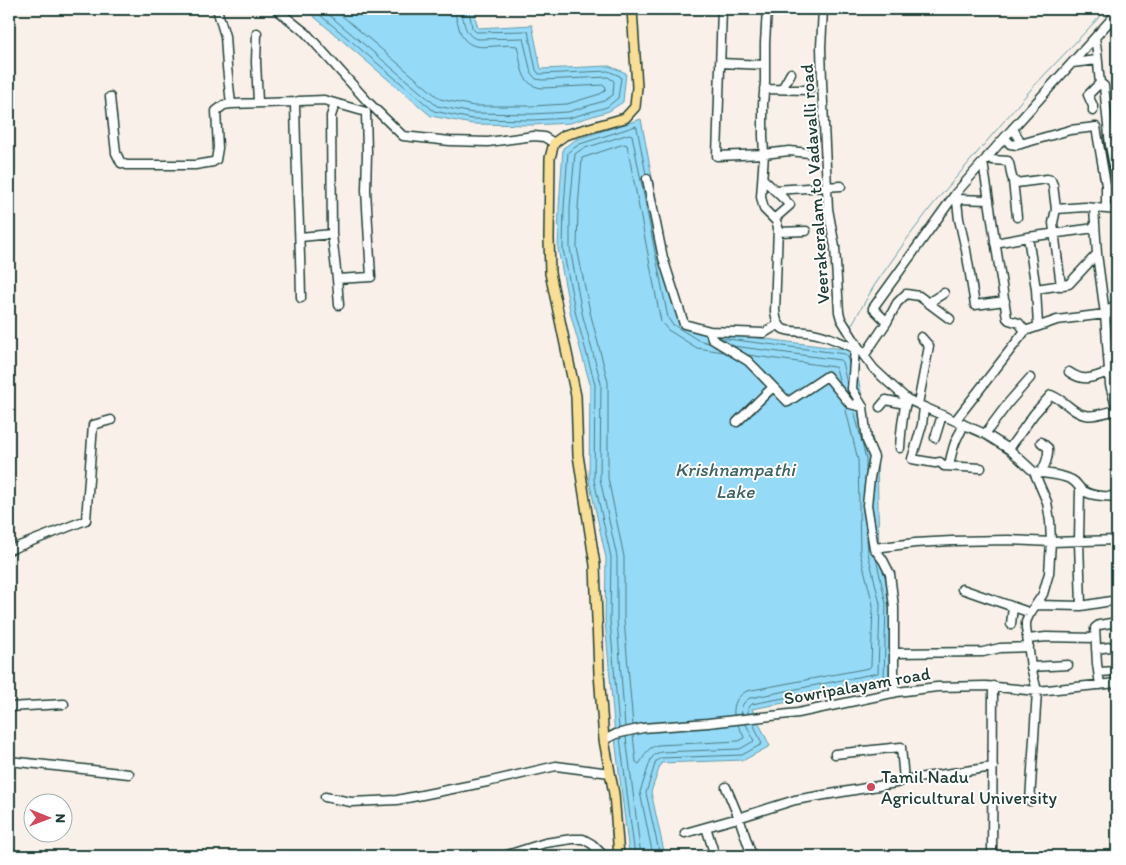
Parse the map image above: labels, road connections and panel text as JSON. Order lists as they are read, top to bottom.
{
  "streets": {
    "street": ["Veerakeralam to Vadavalli road", "Sowripalayam road"]
  },
  "water": ["Krishnampathi Lake"],
  "places": ["Tamil Nadu Agricultural University"],
  "north": "right"
}
